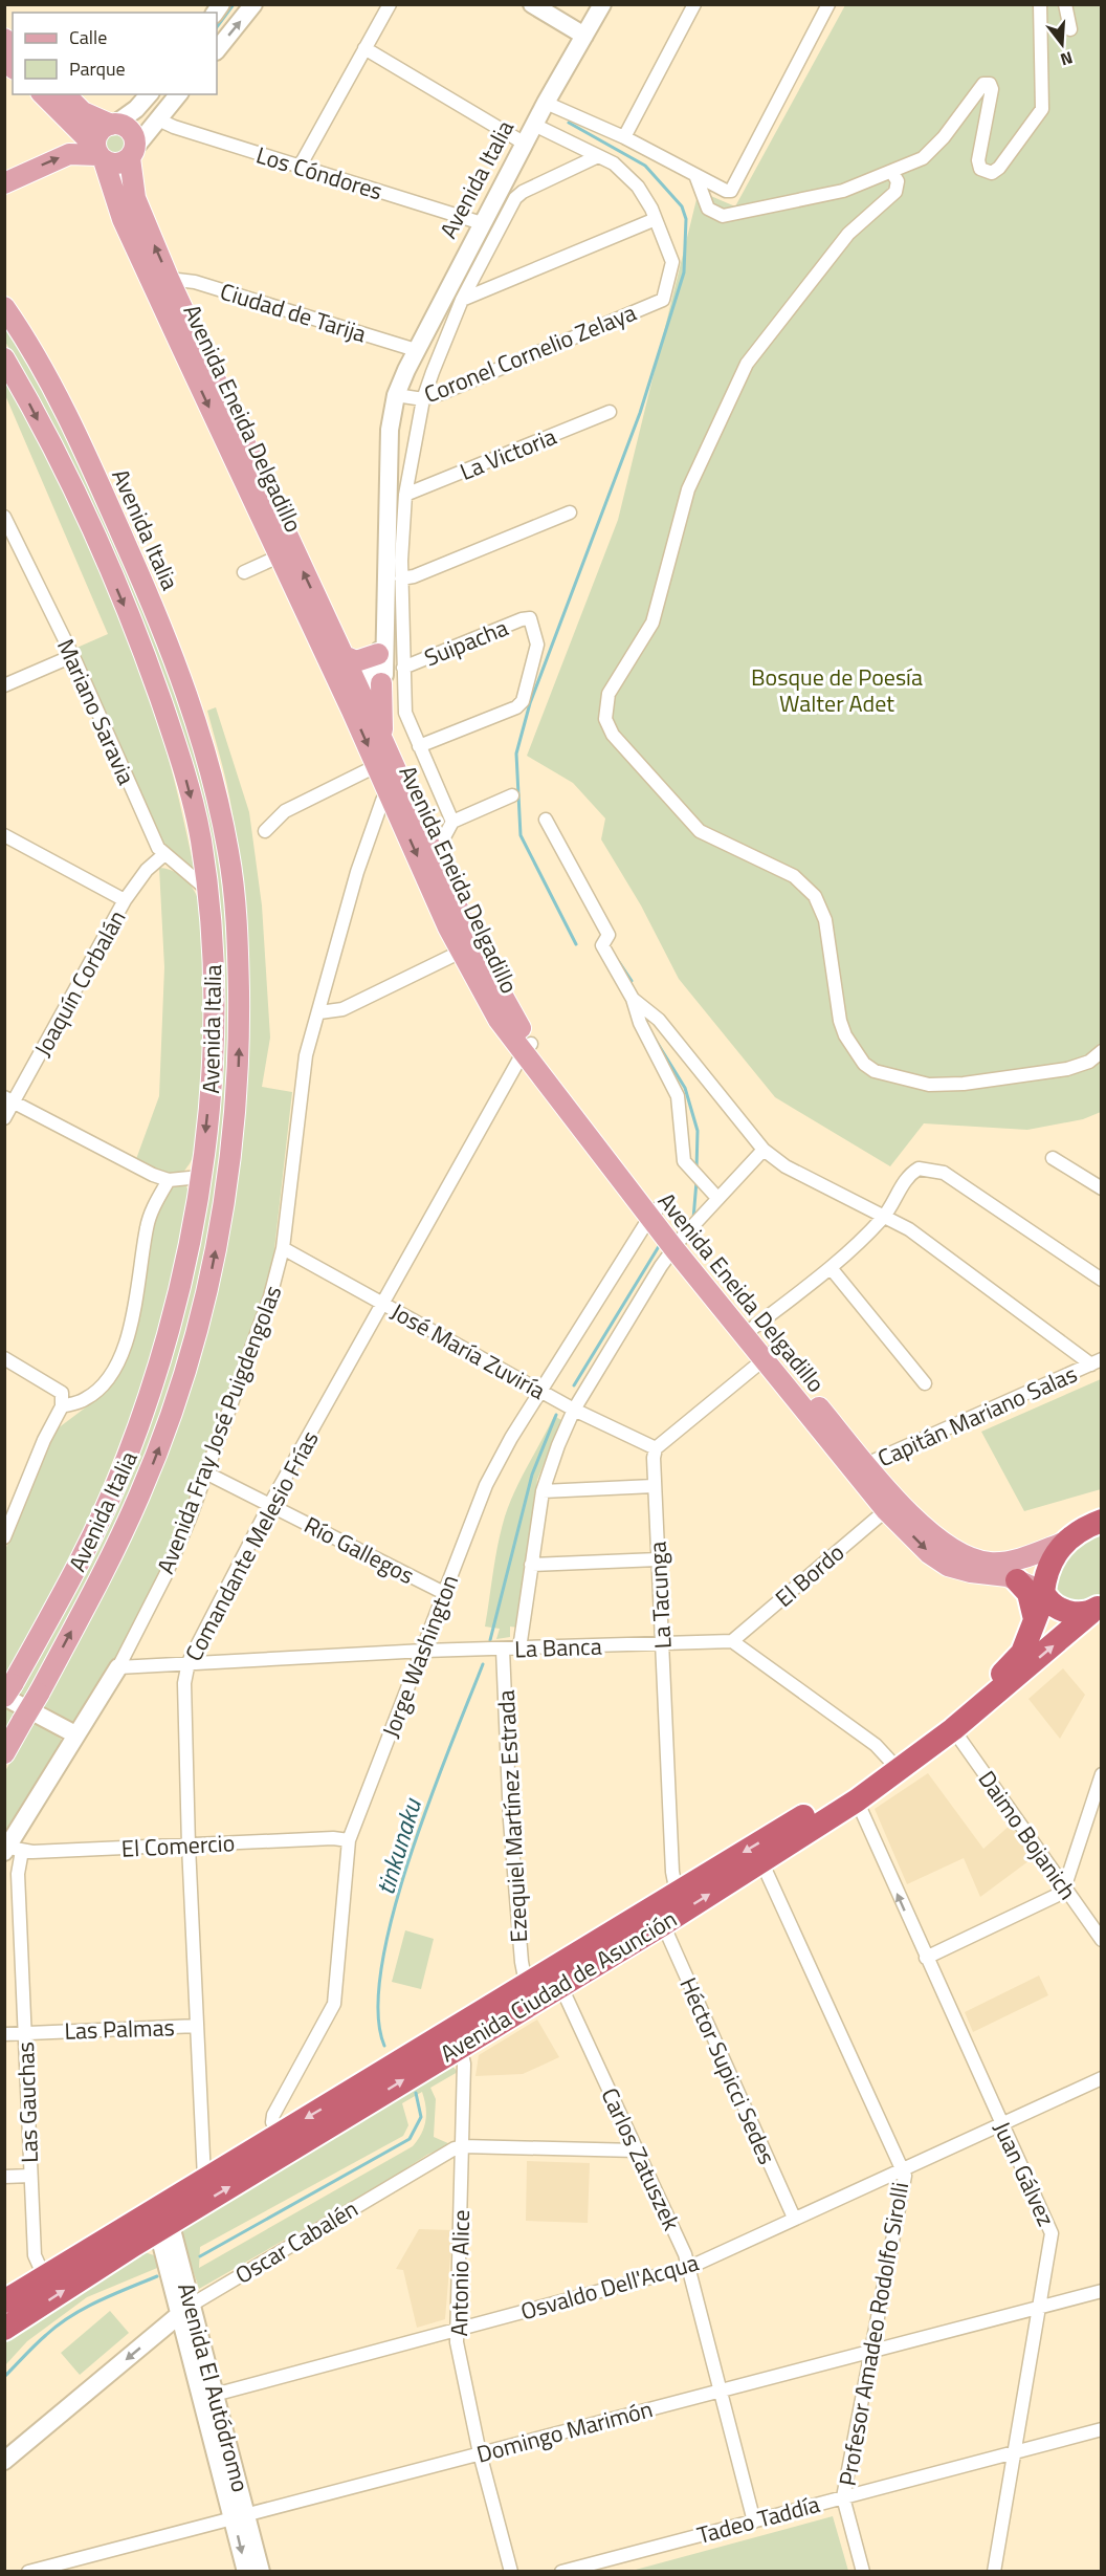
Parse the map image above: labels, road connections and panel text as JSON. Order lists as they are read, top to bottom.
{
  "streets": {
    "highway": ["Avenida Ciudad de Asunción"],
    "main road": [
      "Avenida Italia",
      "Avenida Eneida Delgadillo",
      "Avenida Fray José Puigdengolas",
      "Oscar Cabalén",
      "Avenida El Autódromo"
    ],
    "street": [
      "Los Cóndores",
      "Ciudad de Tarija",
      "Coronel Cornelio Zelaya",
      "La Victoria",
      "Suipacha",
      "Mariano Saravia",
      "Joaquín Corbalán",
      "José María Zuviría",
      "Capitán Mariano Salas",
      "Comandante Melesio Frías",
      "Río Gallegos",
      "El Bordo",
      "La Tacunga",
      "La Banca",
      "Jorge Washington",
      "Ezequiel Martínez Estrada",
      "Daimo Bojanich",
      "El Comercio",
      "Las Palmas",
      "Héctor Supicci Sedes",
      "Las Gauchas",
      "Carlos Zatuszek",
      "Juan Gálvez",
      "Antonio Alice",
      "Osvaldo Dell'Acqua",
      "Profesor Amadeo Rodolfo Sirolli",
      "Domingo Marimón",
      "Tadeo Taddía"
    ]
  },
  "crossings": [
    ["Los Cóndores", "Avenida Italia"],
    ["Avenida Italia", "Ciudad de Tarija"],
    ["Avenida Italia", "Coronel Cornelio Zelaya"],
    ["Avenida Italia", "Avenida Eneida Delgadillo"],
    ["Avenida Italia", "Mariano Saravia"],
    ["Ciudad de Tarija", "Avenida Eneida Delgadillo"],
    ["Avenida Eneida Delgadillo", "Capitán Mariano Salas"],
    ["Avenida Eneida Delgadillo", "Avenida Fray José Puigdengolas"],
    ["Avenida Eneida Delgadillo", "Comandante Melesio Frías"],
    ["Avenida Eneida Delgadillo", "El Bordo"],
    ["Avenida Eneida Delgadillo", "Jorge Washington"],
    ["Avenida Eneida Delgadillo", "Avenida Ciudad de Asunción"],
    ["Mariano Saravia", "Joaquín Corbalán"],
    ["José María Zuviría", "Avenida Fray José Puigdengolas"],
    ["José María Zuviría", "Comandante Melesio Frías"],
    ["José María Zuviría", "La Tacunga"],
    ["José María Zuviría", "Jorge Washington"],
    ["Avenida Fray José Puigdengolas", "Río Gallegos"],
    ["Avenida Fray José Puigdengolas", "La Banca"],
    ["Avenida Fray José Puigdengolas", "El Comercio"],
    ["Avenida Fray José Puigdengolas", "Las Gauchas"],
    ["Comandante Melesio Frías", "Río Gallegos"],
    ["Comandante Melesio Frías", "La Banca"],
    ["Comandante Melesio Frías", "El Comercio"],
    ["Comandante Melesio Frías", "Avenida Ciudad de Asunción"],
    ["Comandante Melesio Frías", "Las Palmas"],
    ["Río Gallegos", "Jorge Washington"],
    ["El Bordo", "La Banca"],
    ["La Tacunga", "La Banca"],
    ["La Tacunga", "Avenida Ciudad de Asunción"],
    ["La Banca", "Jorge Washington"],
    ["La Banca", "Ezequiel Martínez Estrada"],
    ["Jorge Washington", "El Comercio"],
    ["Jorge Washington", "Avenida Ciudad de Asunción"],
    ["Ezequiel Martínez Estrada", "Avenida Ciudad de Asunción"],
    ["Daimo Bojanich", "Avenida Ciudad de Asunción"],
    ["El Comercio", "Las Gauchas"],
    ["Avenida Ciudad de Asunción", "Héctor Supicci Sedes"],
    ["Avenida Ciudad de Asunción", "Las Gauchas"],
    ["Avenida Ciudad de Asunción", "Carlos Zatuszek"],
    ["Avenida Ciudad de Asunción", "Juan Gálvez"],
    ["Avenida Ciudad de Asunción", "Antonio Alice"],
    ["Avenida Ciudad de Asunción", "Profesor Amadeo Rodolfo Sirolli"],
    ["Avenida Ciudad de Asunción", "Avenida El Autódromo"],
    ["Las Palmas", "Las Gauchas"],
    ["Héctor Supicci Sedes", "Osvaldo Dell'Acqua"],
    ["Carlos Zatuszek", "Oscar Cabalén"],
    ["Carlos Zatuszek", "Osvaldo Dell'Acqua"],
    ["Carlos Zatuszek", "Domingo Marimón"],
    ["Carlos Zatuszek", "Tadeo Taddía"],
    ["Juan Gálvez", "Osvaldo Dell'Acqua"],
    ["Juan Gálvez", "Domingo Marimón"],
    ["Juan Gálvez", "Tadeo Taddía"],
    ["Oscar Cabalén", "Antonio Alice"],
    ["Oscar Cabalén", "Avenida El Autódromo"],
    ["Antonio Alice", "Osvaldo Dell'Acqua"],
    ["Antonio Alice", "Domingo Marimón"],
    ["Osvaldo Dell'Acqua", "Profesor Amadeo Rodolfo Sirolli"],
    ["Osvaldo Dell'Acqua", "Avenida El Autódromo"],
    ["Profesor Amadeo Rodolfo Sirolli", "Domingo Marimón"],
    ["Profesor Amadeo Rodolfo Sirolli", "Tadeo Taddía"],
    ["Avenida El Autódromo", "Domingo Marimón"]
  ],
  "water": ["tinkunaku"],
  "parks": ["Bosque de Poesía Walter Adet"],
  "legend": ["Calle", "Parque"],
  "north": "bottom"
}
